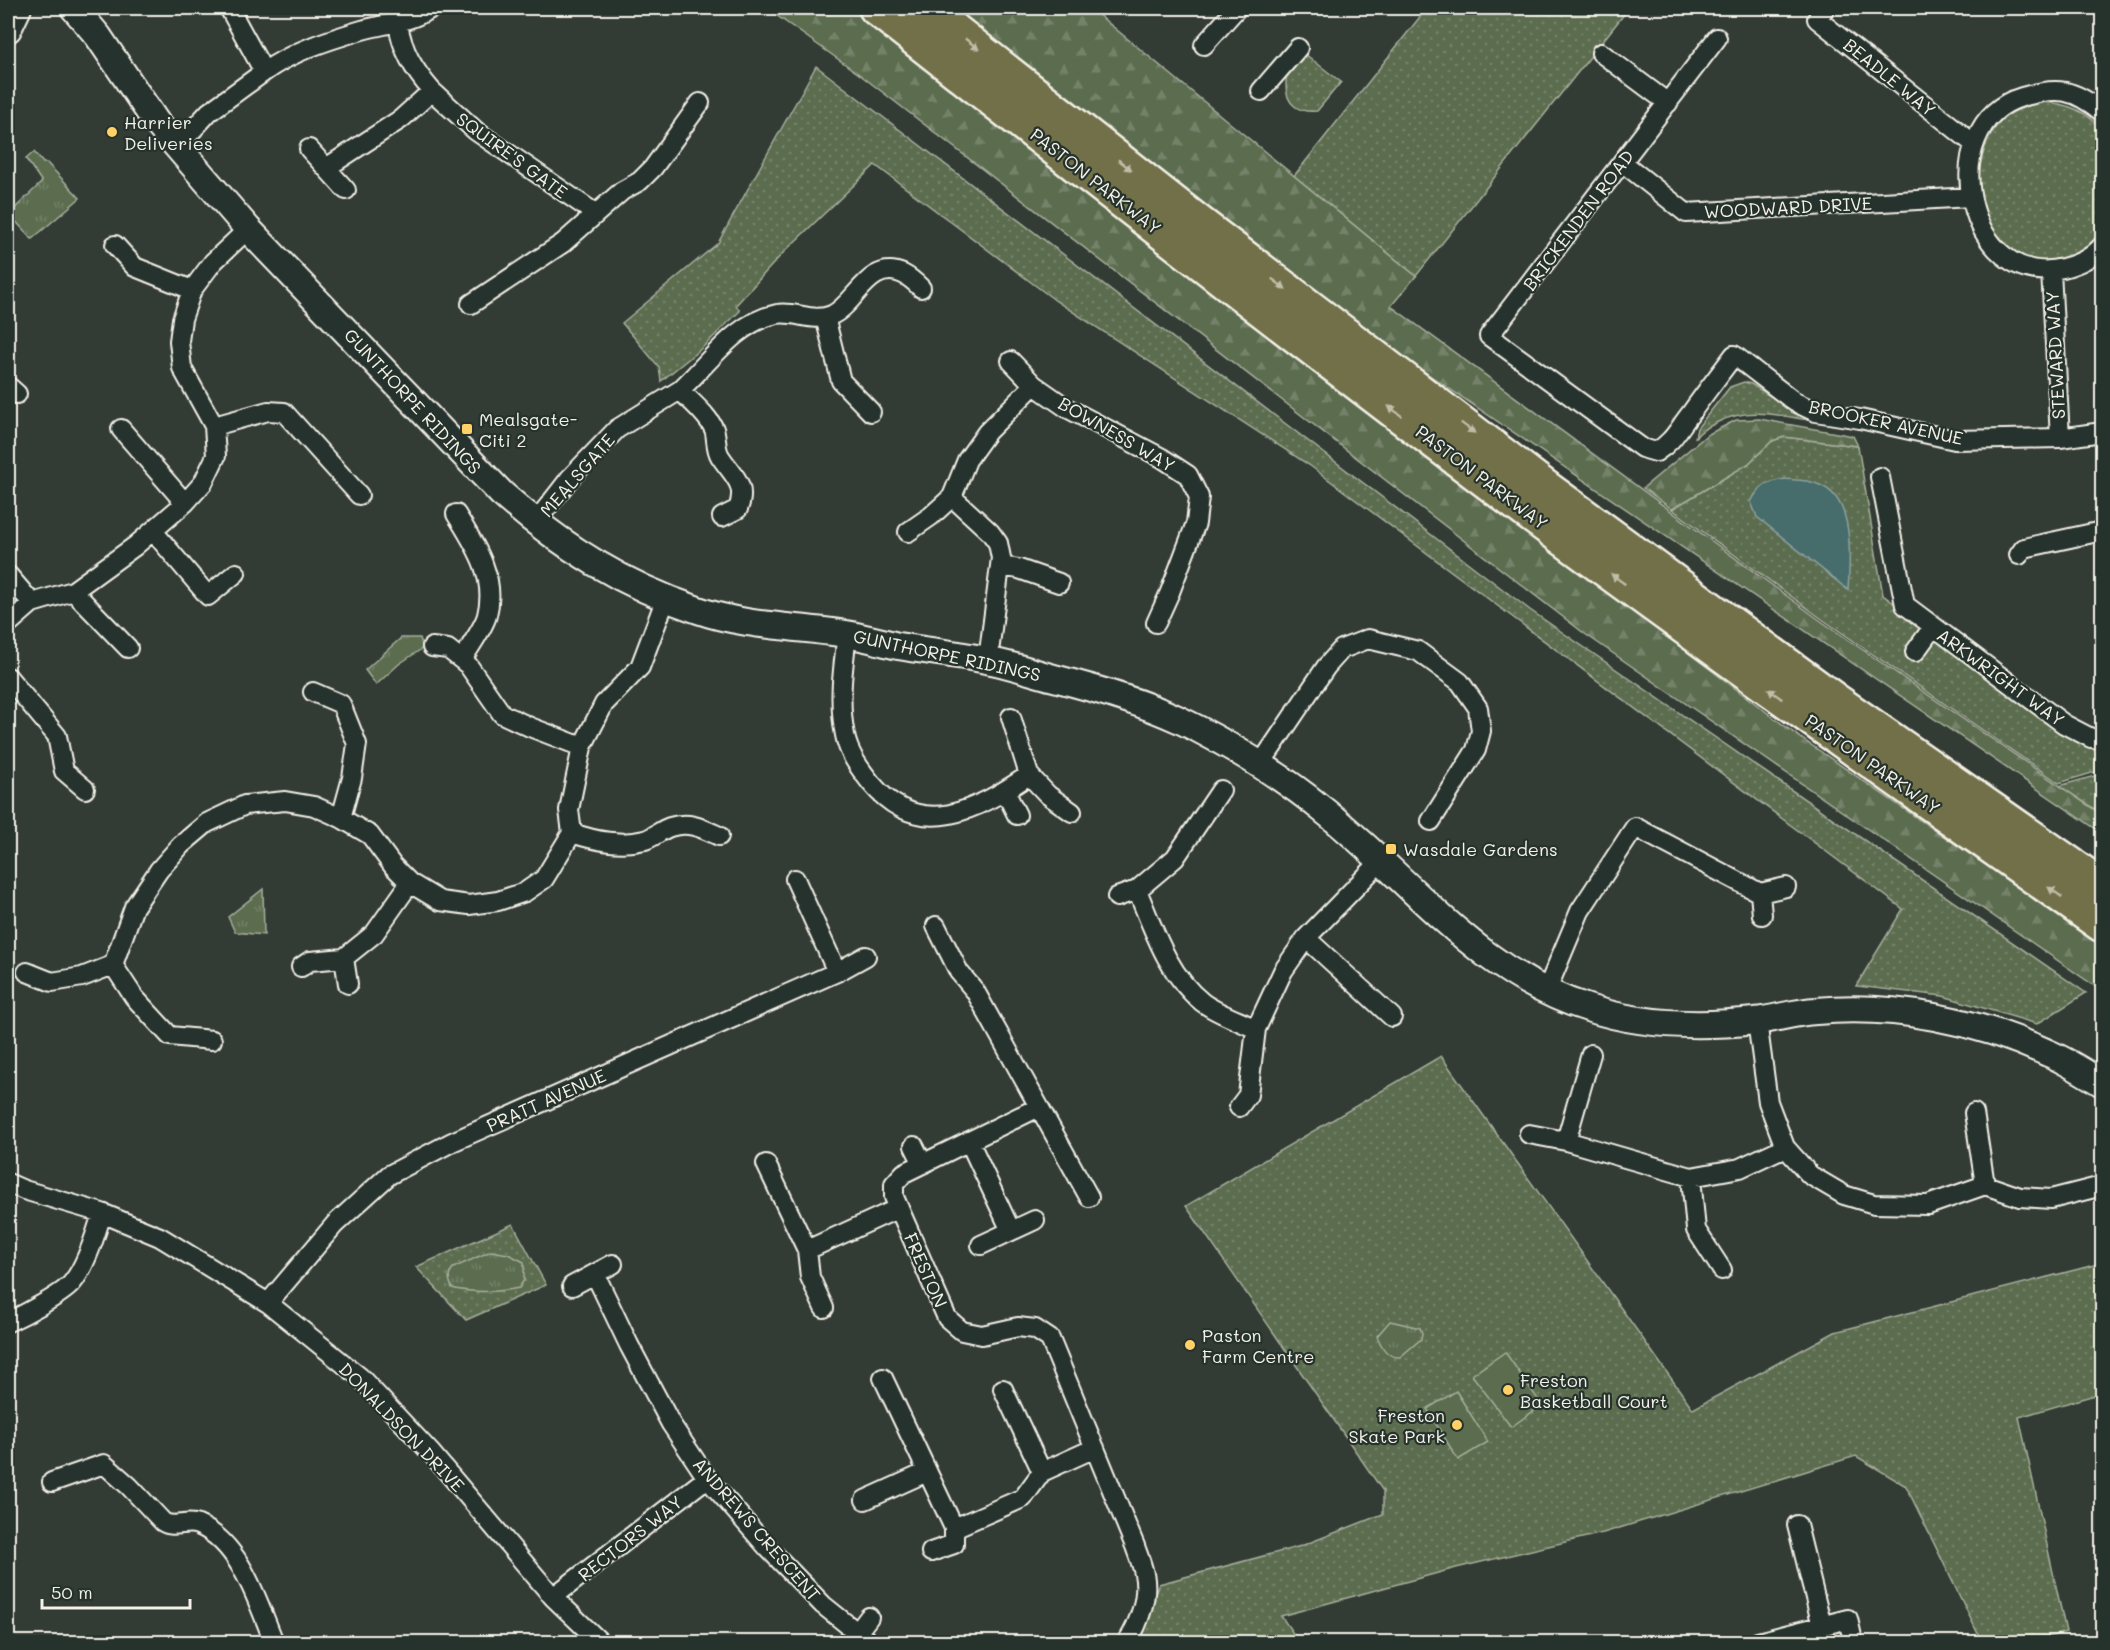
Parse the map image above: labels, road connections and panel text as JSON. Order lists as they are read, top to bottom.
{
  "streets": {
    "highway": ["PASTON PARKWAY"],
    "street": [
      "BEADLE WAY",
      "SQUIRE'S GATE",
      "WOODWARD DRIVE",
      "BRICKENDEN ROAD",
      "STEWARD WAY",
      "GUNTHORPE RIDINGS",
      "BROOKER AVENUE",
      "BOWNESS WAY",
      "MEALSGATE",
      "ARKWRIGHT WAY",
      "PRATT AVENUE",
      "FRESTON",
      "DONALDSON DRIVE",
      "ANDREWS CRESCENT",
      "RECTORS WAY"
    ]
  },
  "crossings": [
    ["WOODWARD DRIVE", "BRICKENDEN ROAD"],
    ["BRICKENDEN ROAD", "BROOKER AVENUE"],
    ["STEWARD WAY", "BROOKER AVENUE"],
    ["GUNTHORPE RIDINGS", "MEALSGATE"],
    ["PRATT AVENUE", "DONALDSON DRIVE"],
    ["DONALDSON DRIVE", "RECTORS WAY"],
    ["ANDREWS CRESCENT", "RECTORS WAY"]
  ],
  "places": {
    "other": [
      "Harrier Deliveries",
      "Paston Farm Centre",
      "Freston Basketball Court",
      "Freston Skate Park"
    ],
    "transit": ["Mealsgate- Citi 2", "Wasdale Gardens"]
  },
  "scale_bar": "50 m"
}
